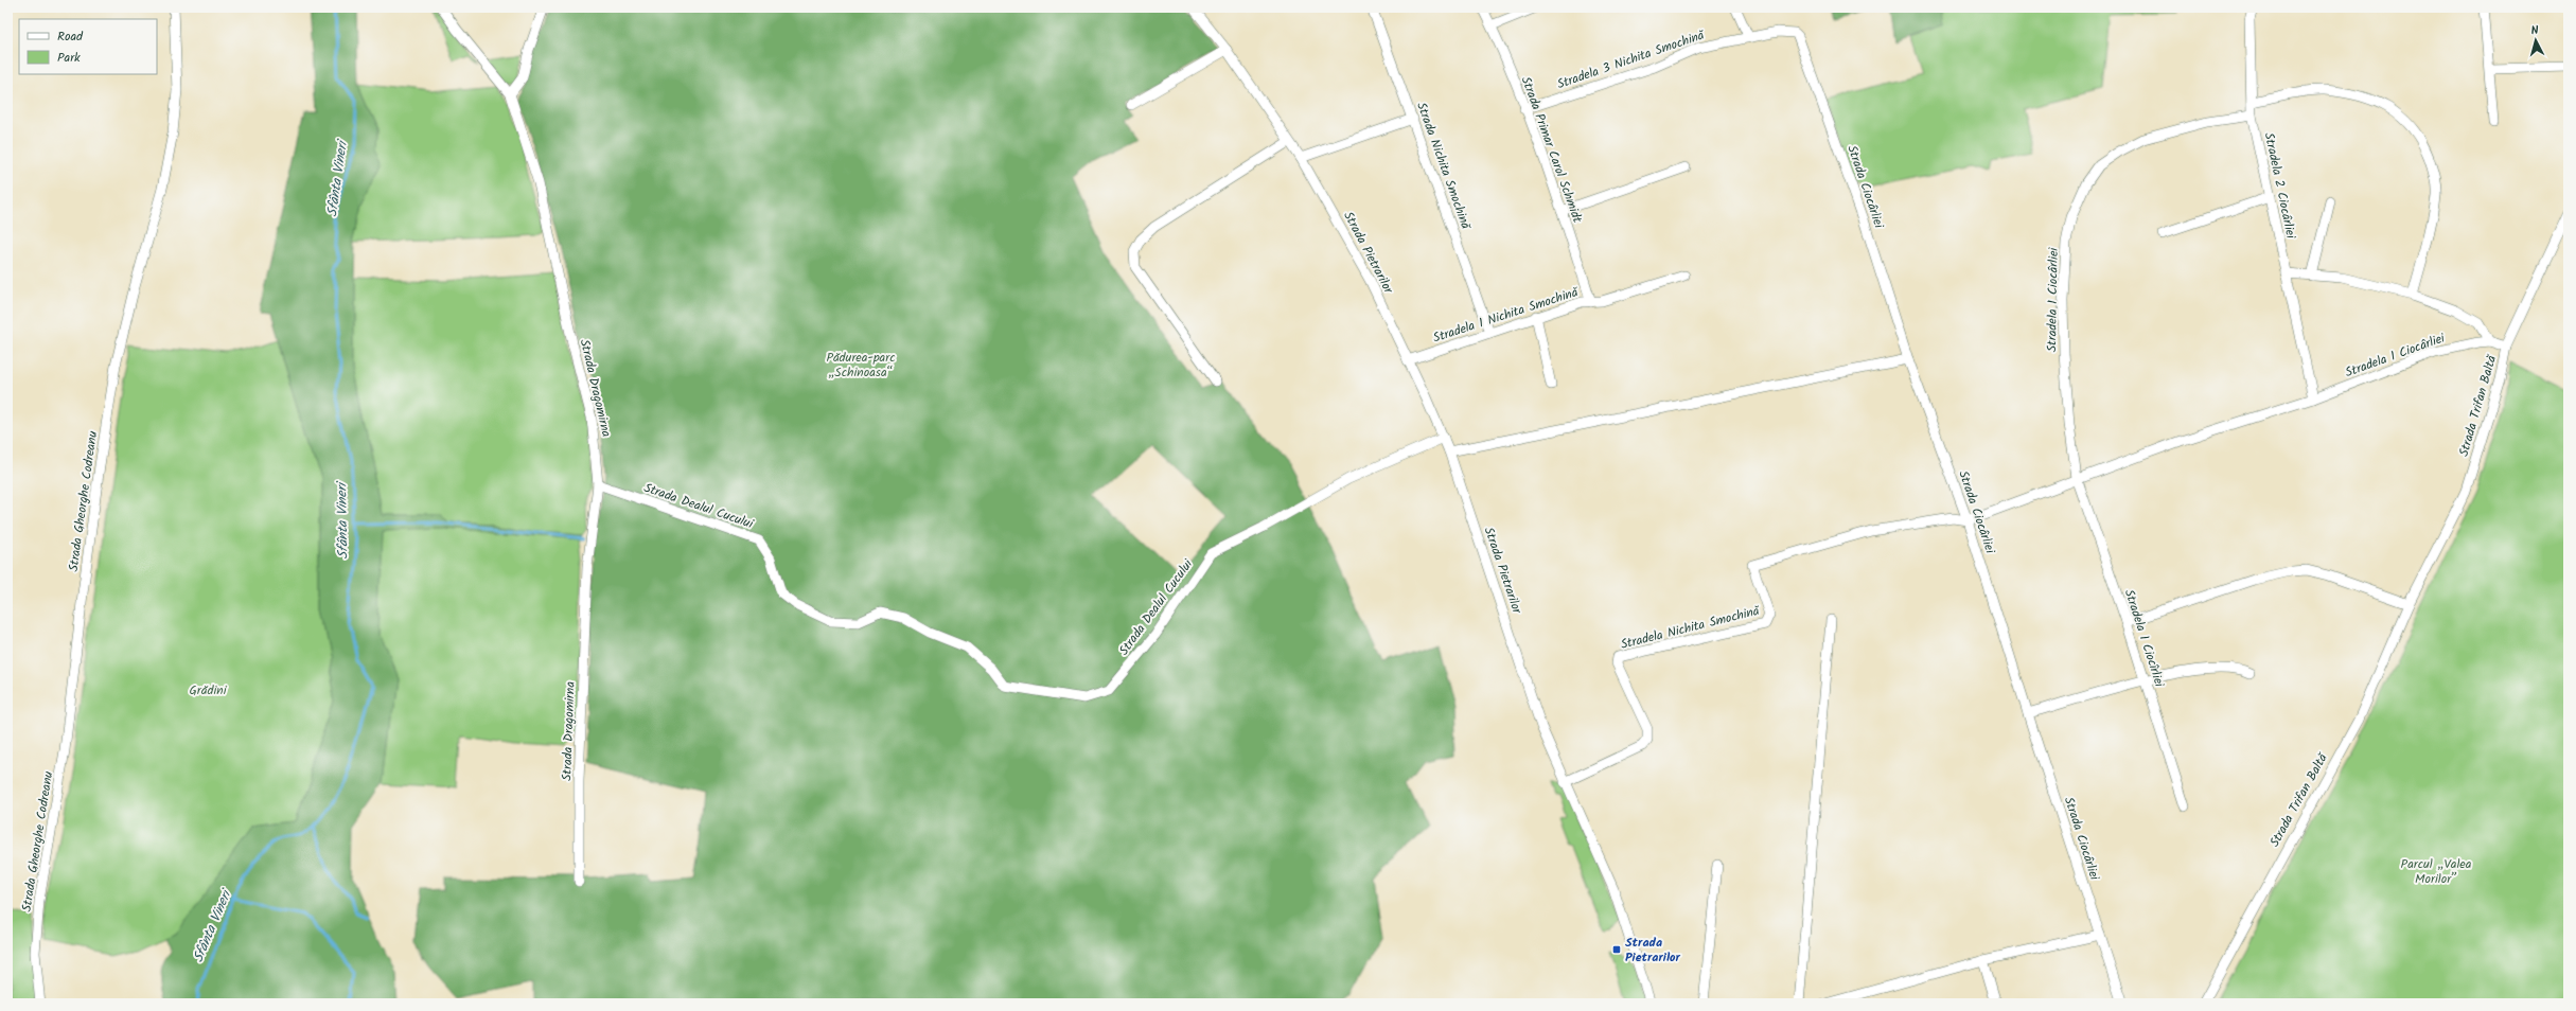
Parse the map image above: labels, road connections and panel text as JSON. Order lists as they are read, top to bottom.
{
  "streets": {
    "street": [
      "Stradela 3 Nichita Smochină",
      "Strada Primar Carol Schmidt",
      "Strada Nichita Smochină",
      "Stradela 2 Ciocârliei",
      "Strada Ciocârliei",
      "Strada Pietrarilor",
      "Stradela 1 Ciocârliei",
      "Stradela 1 Nichita Smochină",
      "Strada Dragomirna",
      "Strada Trifan Baltă",
      "Strada Gheorghe Codreanu",
      "Strada Dealul Cucului",
      "Stradela Nichita Smochină",
      "Stradela 1 Ciocîrliei"
    ]
  },
  "crossings": [
    ["Stradela 3 Nichita Smochină", "Strada Primar Carol Schmidt"],
    ["Stradela 3 Nichita Smochină", "Strada Ciocârliei"],
    ["Strada Primar Carol Schmidt", "Stradela 1 Nichita Smochină"],
    ["Strada Nichita Smochină", "Stradela 1 Nichita Smochină"],
    ["Stradela 2 Ciocârliei", "Stradela 1 Ciocârliei"],
    ["Strada Ciocârliei", "Stradela 1 Ciocârliei"],
    ["Strada Ciocârliei", "Stradela Nichita Smochină"],
    ["Strada Pietrarilor", "Stradela 1 Nichita Smochină"],
    ["Strada Pietrarilor", "Strada Dealul Cucului"],
    ["Strada Pietrarilor", "Stradela Nichita Smochină"],
    ["Stradela 1 Ciocârliei", "Strada Trifan Baltă"],
    ["Stradela 1 Ciocârliei", "Stradela Nichita Smochină"],
    ["Stradela 1 Ciocârliei", "Stradela 1 Ciocîrliei"],
    ["Strada Dragomirna", "Strada Dealul Cucului"]
  ],
  "water": ["Sfânta Vineri"],
  "parks": ["Pădurea-parc „Schinoasa“", "Grădini", "Parcul „Valea Morilor”"],
  "places": {
    "transit": ["Strada Pietrarilor"]
  },
  "legend": ["Road", "Park"],
  "north": "top"
}
